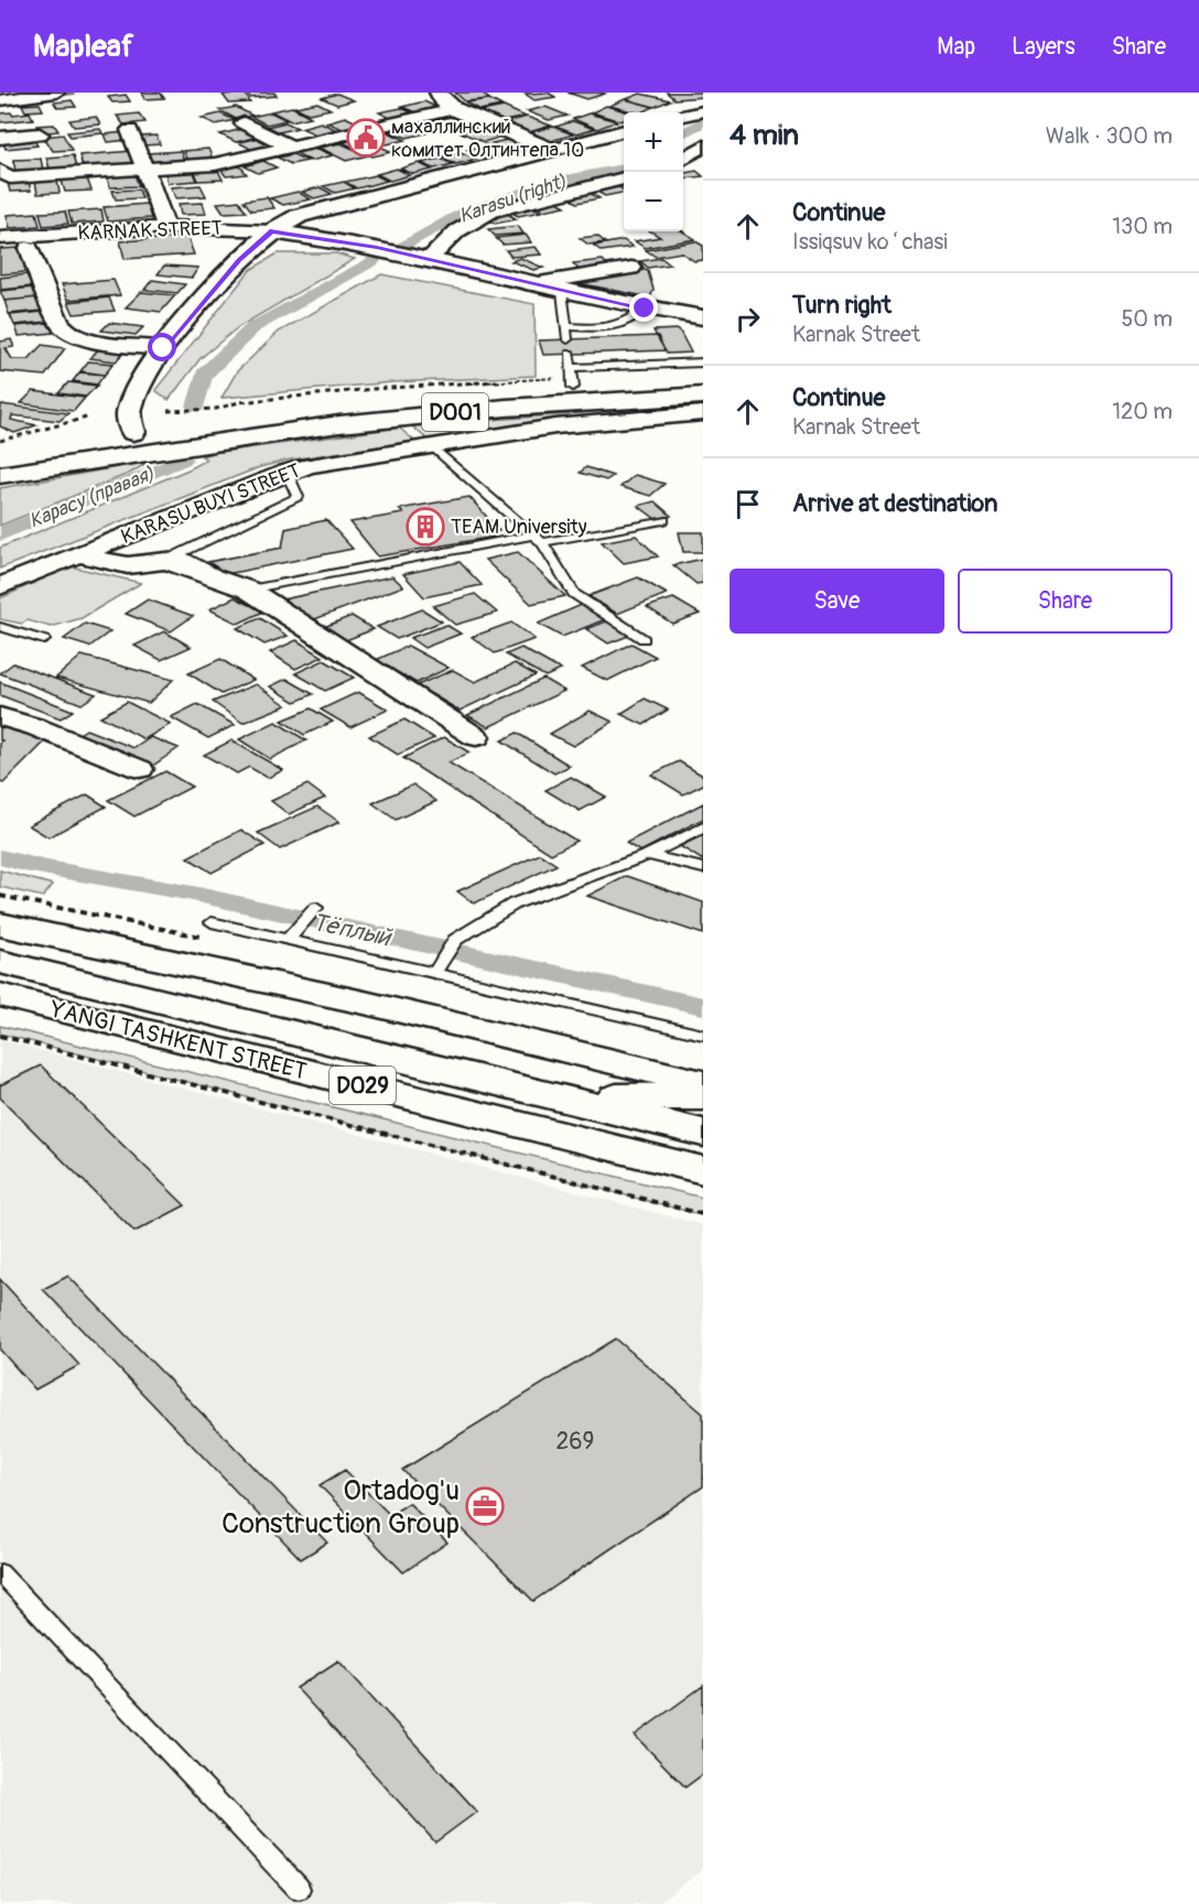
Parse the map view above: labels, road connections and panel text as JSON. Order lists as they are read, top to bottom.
{
  "streets": {
    "main road": [
      "KARNAK STREET",
      "D001",
      "YANGI TASHKENT STREET",
      "D029"
    ],
    "street": ["KARASU BUYI STREET"]
  },
  "water": ["Karasu (right)", "Карасу (правая)", "Тёплый"],
  "places": {
    "public building": ["махаллинский комитет Олтинтепа 10"],
    "building": ["TEAM University"],
    "office": ["Ortadog'u Construction Group"]
  },
  "house_numbers": ["269"],
  "page": {
    "header": "Mapleaf",
    "nav": ["Map", "Layers", "Share"],
    "heading": ["4 min", "Walk · 300 m"],
    "map_buttons": ["+", "−"],
    "list": [
      ["Continue", "Issiqsuv koʻchasi", "130 m"],
      ["Turn right", "Karnak Street", "50 m"],
      ["Continue", "Karnak Street", "120 m"],
      "Arrive at destination"
    ],
    "buttons": ["Save", "Share"]
  }
}
